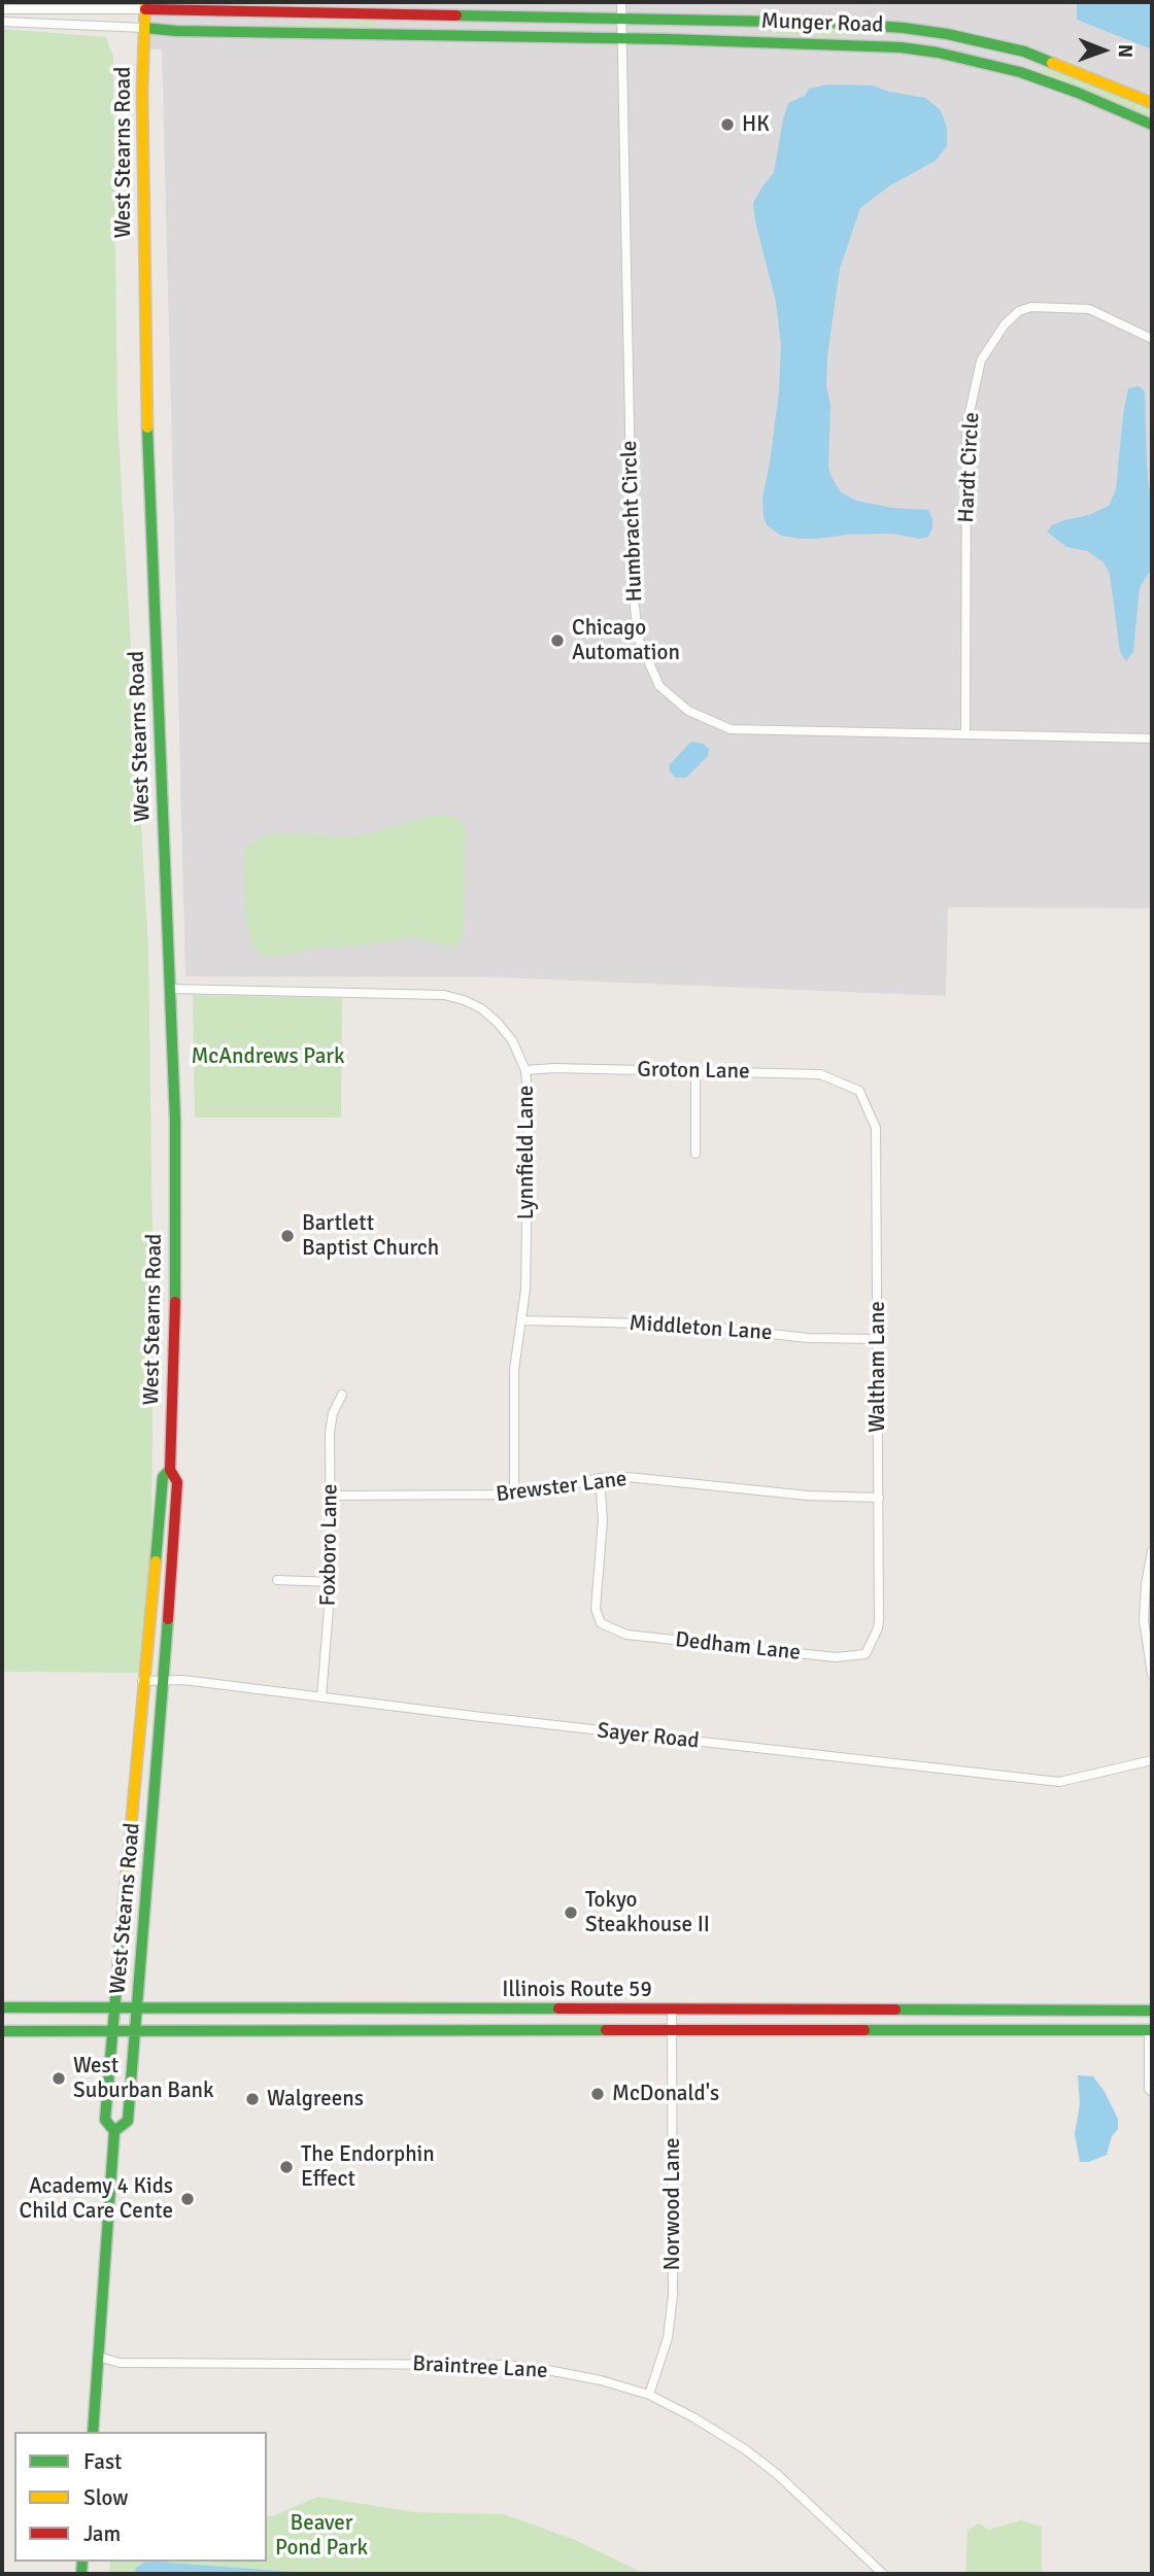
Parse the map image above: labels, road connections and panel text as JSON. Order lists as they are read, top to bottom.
{
  "streets": {
    "main road": ["Munger Road", "West Stearns Road", "Illinois Route 59"],
    "street": [
      "Hardt Circle",
      "Humbracht Circle",
      "Groton Lane",
      "Lynnfield Lane",
      "Middleton Lane",
      "Waltham Lane",
      "Brewster Lane",
      "Foxboro Lane",
      "Dedham Lane",
      "Sayer Road",
      "Norwood Lane",
      "Braintree Lane"
    ]
  },
  "crossings": [
    ["Munger Road", "West Stearns Road"],
    ["Munger Road", "Humbracht Circle"],
    ["West Stearns Road", "Lynnfield Lane"],
    ["West Stearns Road", "Sayer Road"],
    ["West Stearns Road", "Illinois Route 59"],
    ["West Stearns Road", "Braintree Lane"],
    ["Hardt Circle", "Humbracht Circle"],
    ["Groton Lane", "Lynnfield Lane"],
    ["Groton Lane", "Waltham Lane"],
    ["Lynnfield Lane", "Middleton Lane"],
    ["Lynnfield Lane", "Brewster Lane"],
    ["Middleton Lane", "Waltham Lane"],
    ["Waltham Lane", "Brewster Lane"],
    ["Waltham Lane", "Dedham Lane"],
    ["Brewster Lane", "Foxboro Lane"],
    ["Brewster Lane", "Dedham Lane"],
    ["Foxboro Lane", "Sayer Road"],
    ["Illinois Route 59", "Norwood Lane"],
    ["Norwood Lane", "Braintree Lane"]
  ],
  "parks": ["McAndrews Park", "Beaver Pond Park"],
  "places": [
    "HK",
    "Chicago Automation",
    "Bartlett Baptist Church",
    "Tokyo Steakhouse II",
    "West Suburban Bank",
    "McDonald's",
    "Walgreens",
    "The Endorphin Effect",
    "Academy 4 Kids Child Care Cente"
  ],
  "legend": ["Fast", "Slow", "Jam"],
  "north": "right"
}
